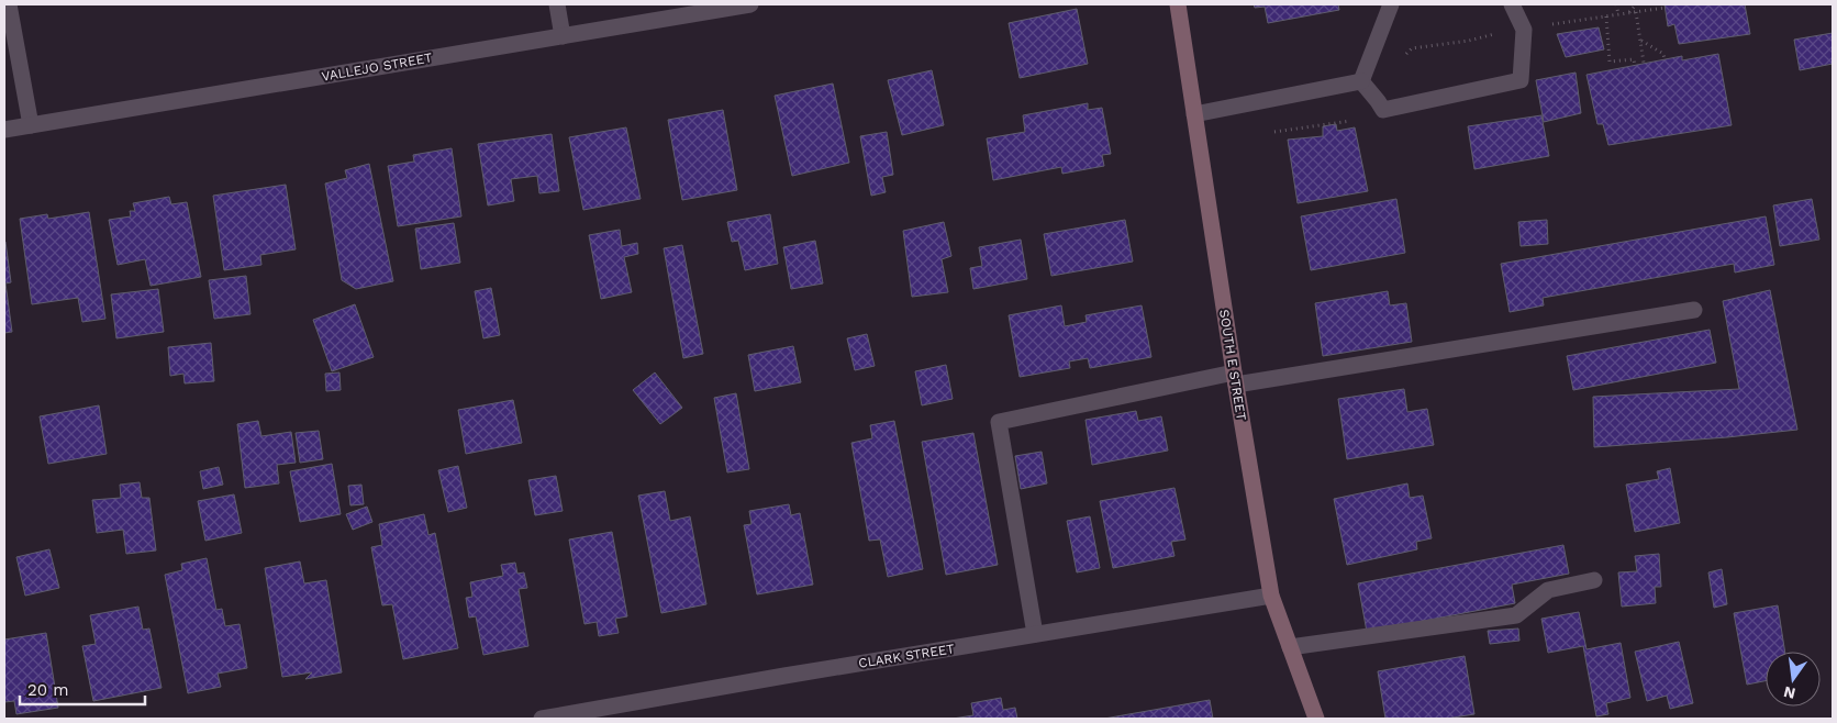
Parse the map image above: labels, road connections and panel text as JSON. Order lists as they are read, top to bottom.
{
  "streets": {
    "street": ["VALLEJO STREET", "SOUTH E STREET", "CLARK STREET"]
  },
  "crossings": [
    ["SOUTH E STREET", "CLARK STREET"]
  ],
  "scale_bar": "20 m",
  "north": "bottom"
}
